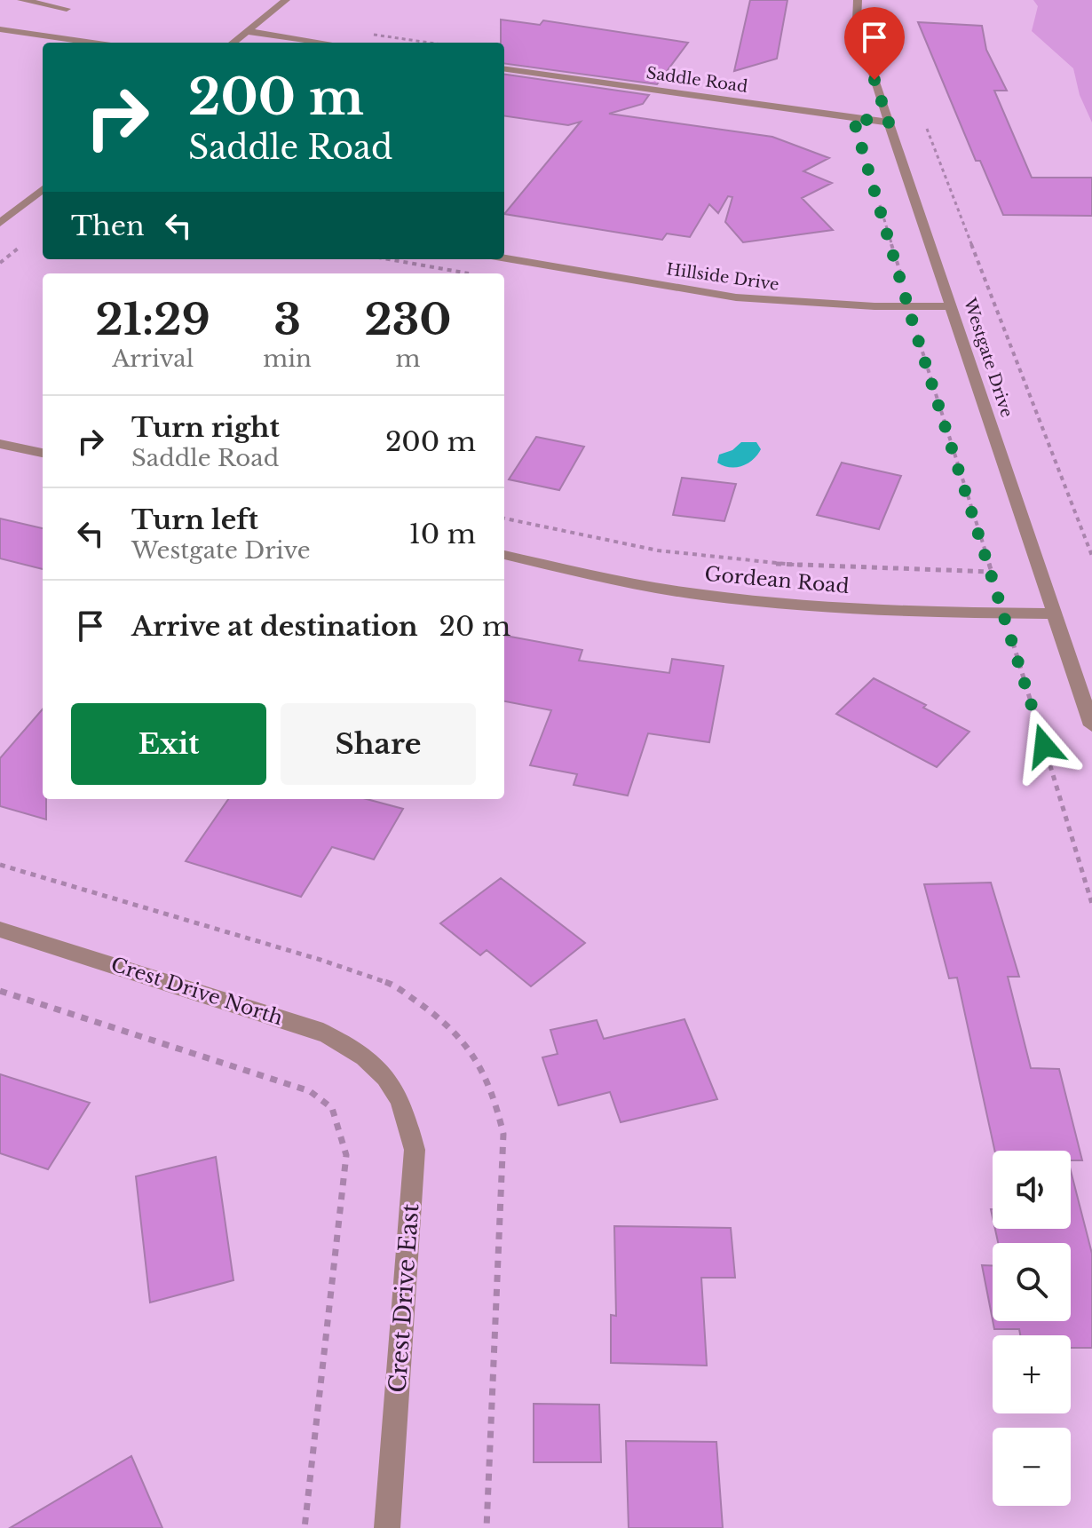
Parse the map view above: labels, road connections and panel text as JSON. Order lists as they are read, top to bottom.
{
  "streets": {
    "street": [
      "Saddle Road",
      "Hillside Drive",
      "Westgate Drive",
      "Gordean Road",
      "Crest Drive North",
      "Crest Drive East"
    ]
  },
  "crossings": [
    ["Saddle Road", "Westgate Drive"],
    ["Hillside Drive", "Westgate Drive"],
    ["Westgate Drive", "Gordean Road"],
    ["Crest Drive North", "Crest Drive East"]
  ],
  "page": {
    "turn": ["200 m", "Saddle Road"],
    "then": "Then",
    "eta": [
      "21:29",
      "Arrival",
      "3",
      "min",
      "230",
      "m"
    ],
    "list": [
      {
        "name": "Turn right",
        "note": "Saddle Road",
        "value": "200 m"
      },
      {
        "name": "Turn left",
        "note": "Westgate Drive",
        "value": "10 m"
      },
      {
        "name": "Arrive at destination",
        "value": "20 m"
      }
    ],
    "buttons": ["Exit", "Share"],
    "map_buttons": ["+", "−"]
  }
}
